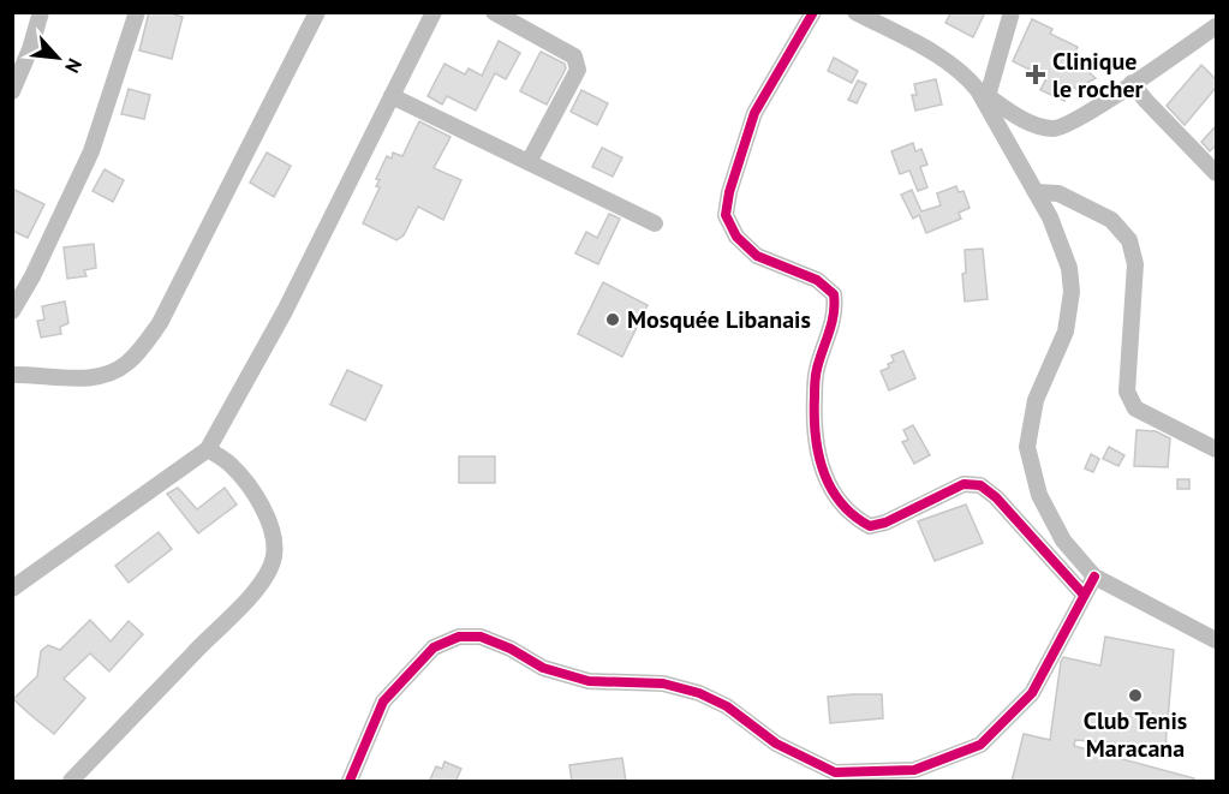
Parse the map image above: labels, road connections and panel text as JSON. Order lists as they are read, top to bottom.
{
  "places": {
    "health": ["Clinique le rocher"],
    "other": ["Mosquée Libanais", "Club Tenis Maracana"]
  },
  "north": "bottom right"
}
